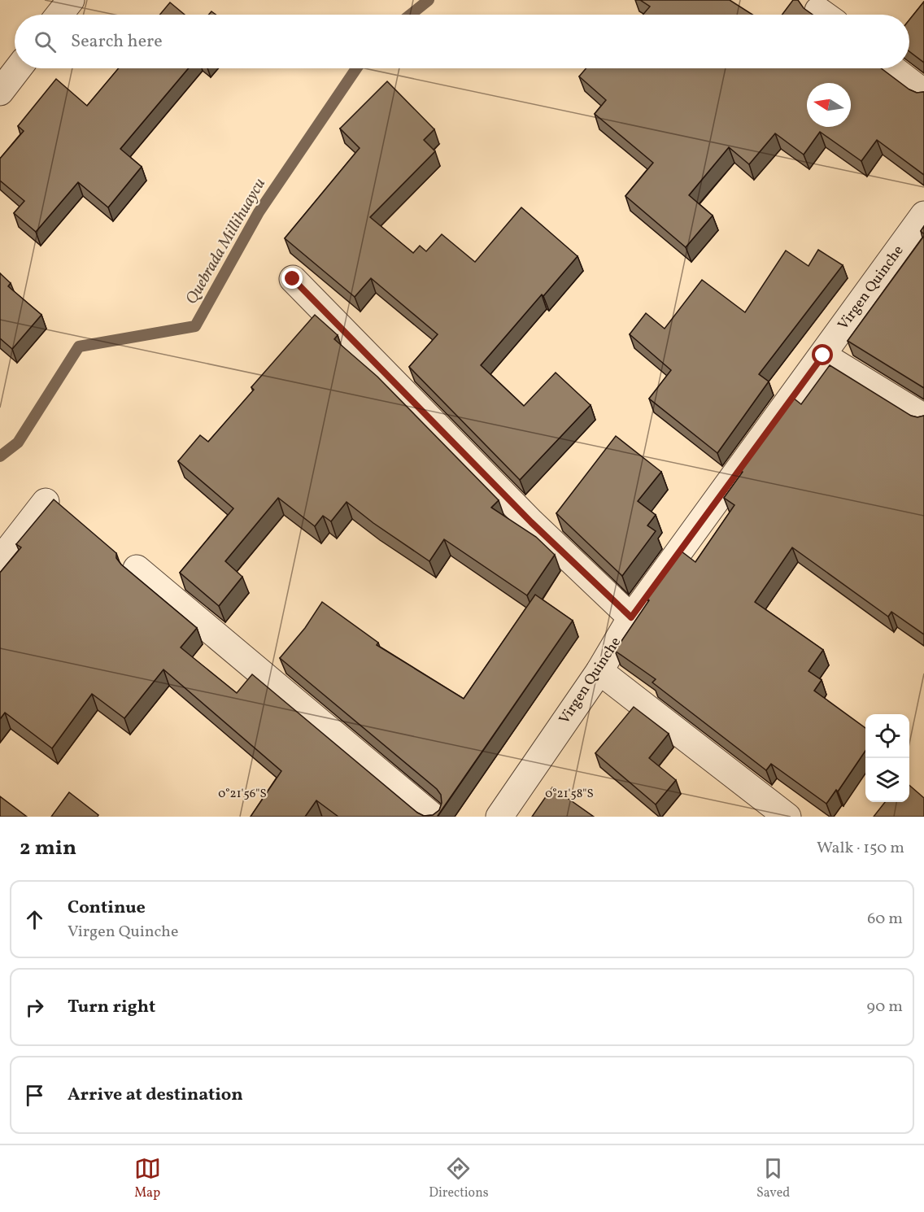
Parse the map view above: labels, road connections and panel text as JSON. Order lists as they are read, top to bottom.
{
  "streets": {
    "street": ["Virgen Quinche"]
  },
  "water": ["Quebrada Millihuaycu"],
  "north": "left",
  "page": {
    "search": "Search here",
    "heading": ["2 min", "Walk · 150 m"],
    "list": [
      ["Continue", "Virgen Quinche", "60 m"],
      ["Turn right", "90 m"],
      "Arrive at destination"
    ],
    "nav": ["Map", "Directions", "Saved"]
  },
  "coordinates": ["0°21'56\"S", "0°21'58\"S"]
}
